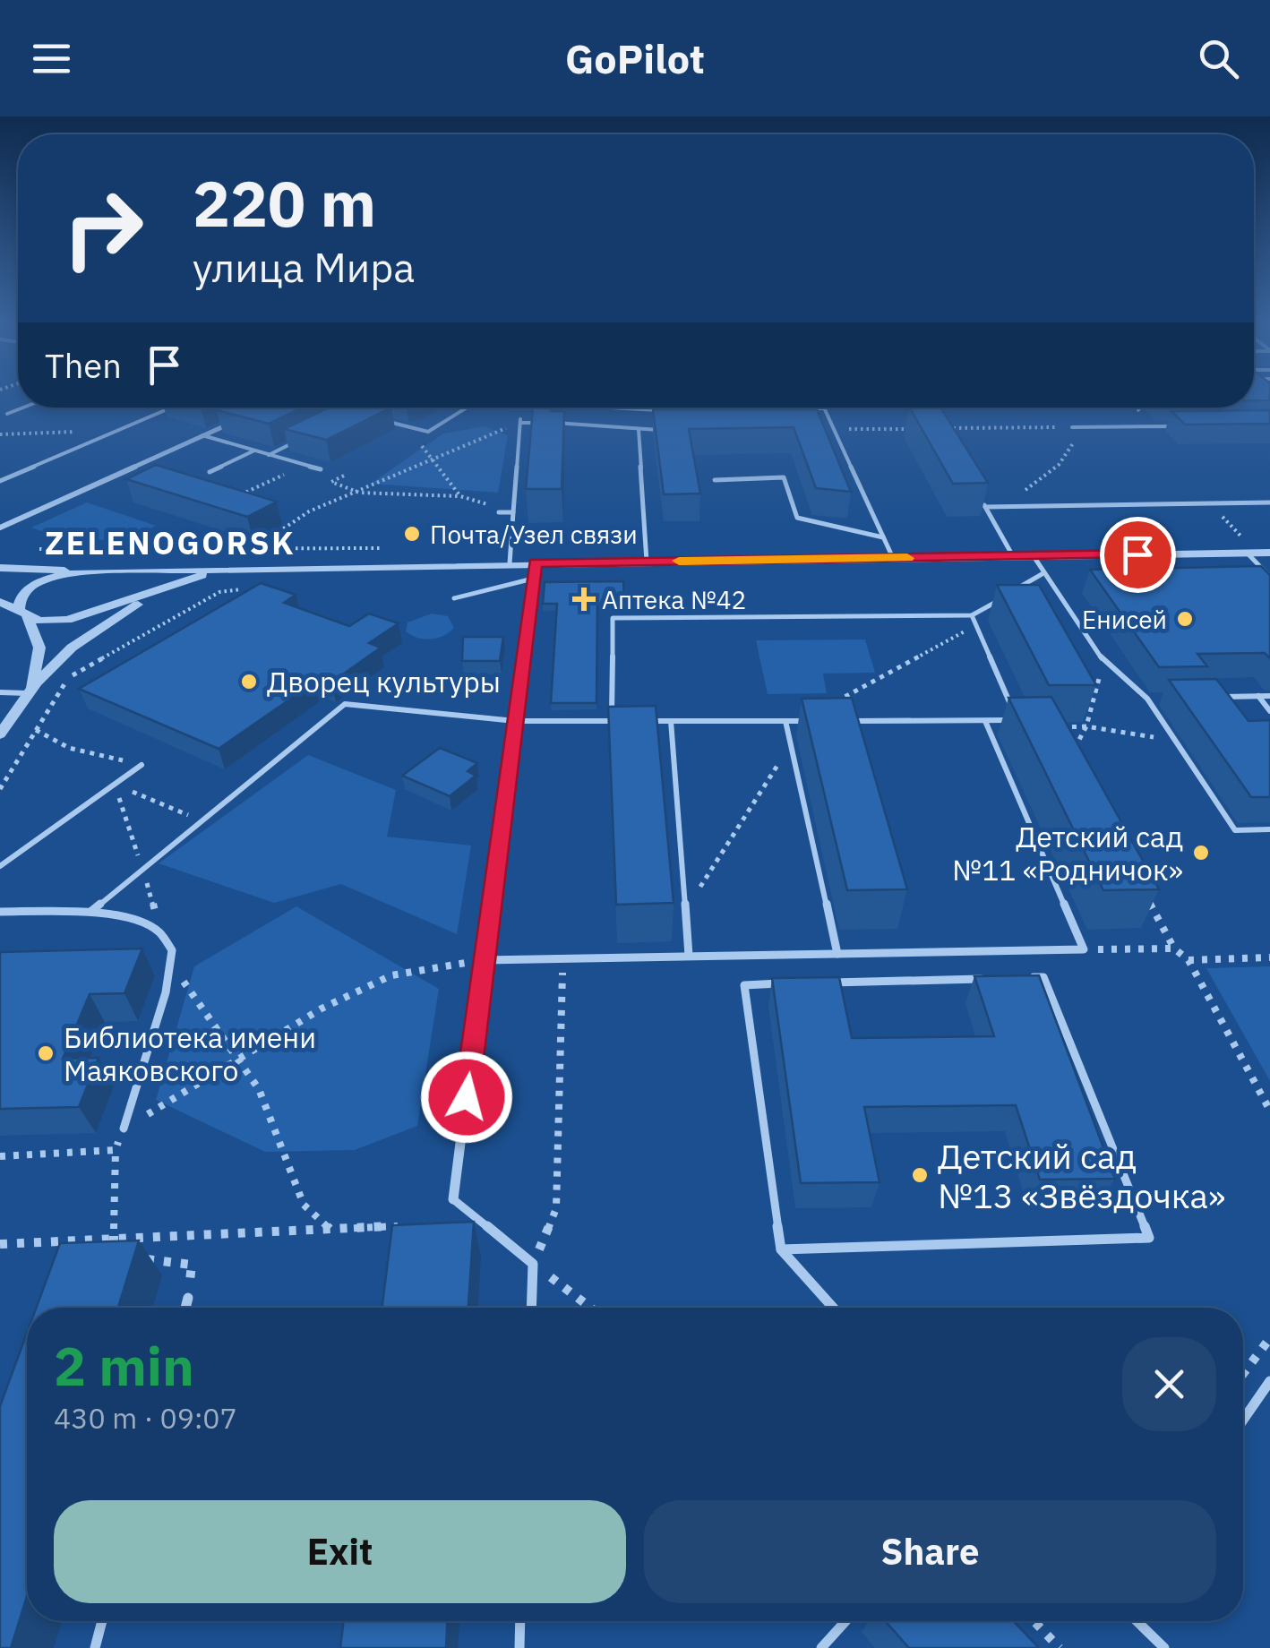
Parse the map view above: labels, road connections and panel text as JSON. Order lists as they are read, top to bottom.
{
  "districts": ["ZELENOGORSK"],
  "places": {
    "other": [
      "Почта/Узел связи",
      "Енисей",
      "Дворец культуры",
      "Детский сад №11 «Родничок»",
      "Библиотека имени Маяковского",
      "Детский сад №13 «Звёздочка»"
    ],
    "health": ["Аптека №42"]
  },
  "page": {
    "header": "GoPilot",
    "turn": ["220 m", "улица Мира"],
    "then": "Then",
    "heading": ["2 min", "430 m · 09:07"],
    "buttons": ["Exit", "Share"]
  }
}
